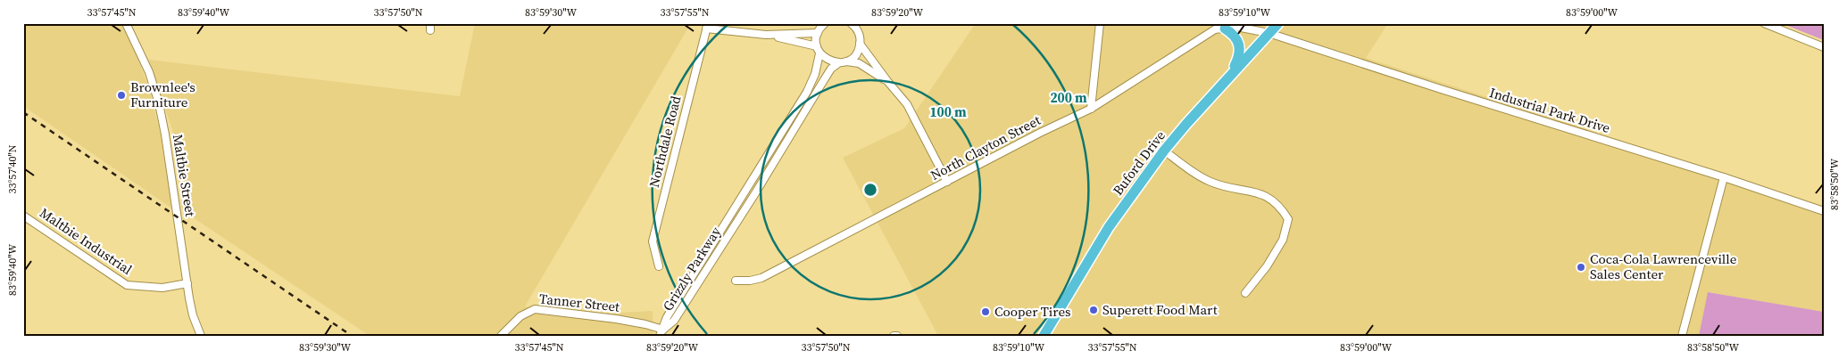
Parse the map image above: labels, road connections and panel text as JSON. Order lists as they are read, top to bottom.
{
  "streets": {
    "highway": ["Buford Drive"],
    "street": [
      "Industrial Park Drive",
      "Northdale Road",
      "North Clayton Street",
      "Maltbie Street",
      "Maltbie Industrial",
      "Grizzly Parkway",
      "Tanner Street"
    ]
  },
  "crossings": [
    ["Industrial Park Drive", "North Clayton Street"],
    ["Industrial Park Drive", "Buford Drive"],
    ["North Clayton Street", "Buford Drive"],
    ["Maltbie Street", "Maltbie Industrial"],
    ["Grizzly Parkway", "Tanner Street"]
  ],
  "places": [
    "Brownlee's Furniture",
    "Coca-Cola Lawrenceville Sales Center",
    "Superett Food Mart",
    "Cooper Tires"
  ],
  "coordinates": [
    "33°57'45\"N",
    "83°59'40\"W",
    "33°57'50\"N",
    "83°59'30\"W",
    "33°57'55\"N",
    "83°59'20\"W",
    "83°59'10\"W",
    "83°59'00\"W",
    "33°57'40\"N",
    "83°58'50\"W"
  ],
  "rings": ["200 m", "100 m"]
}
